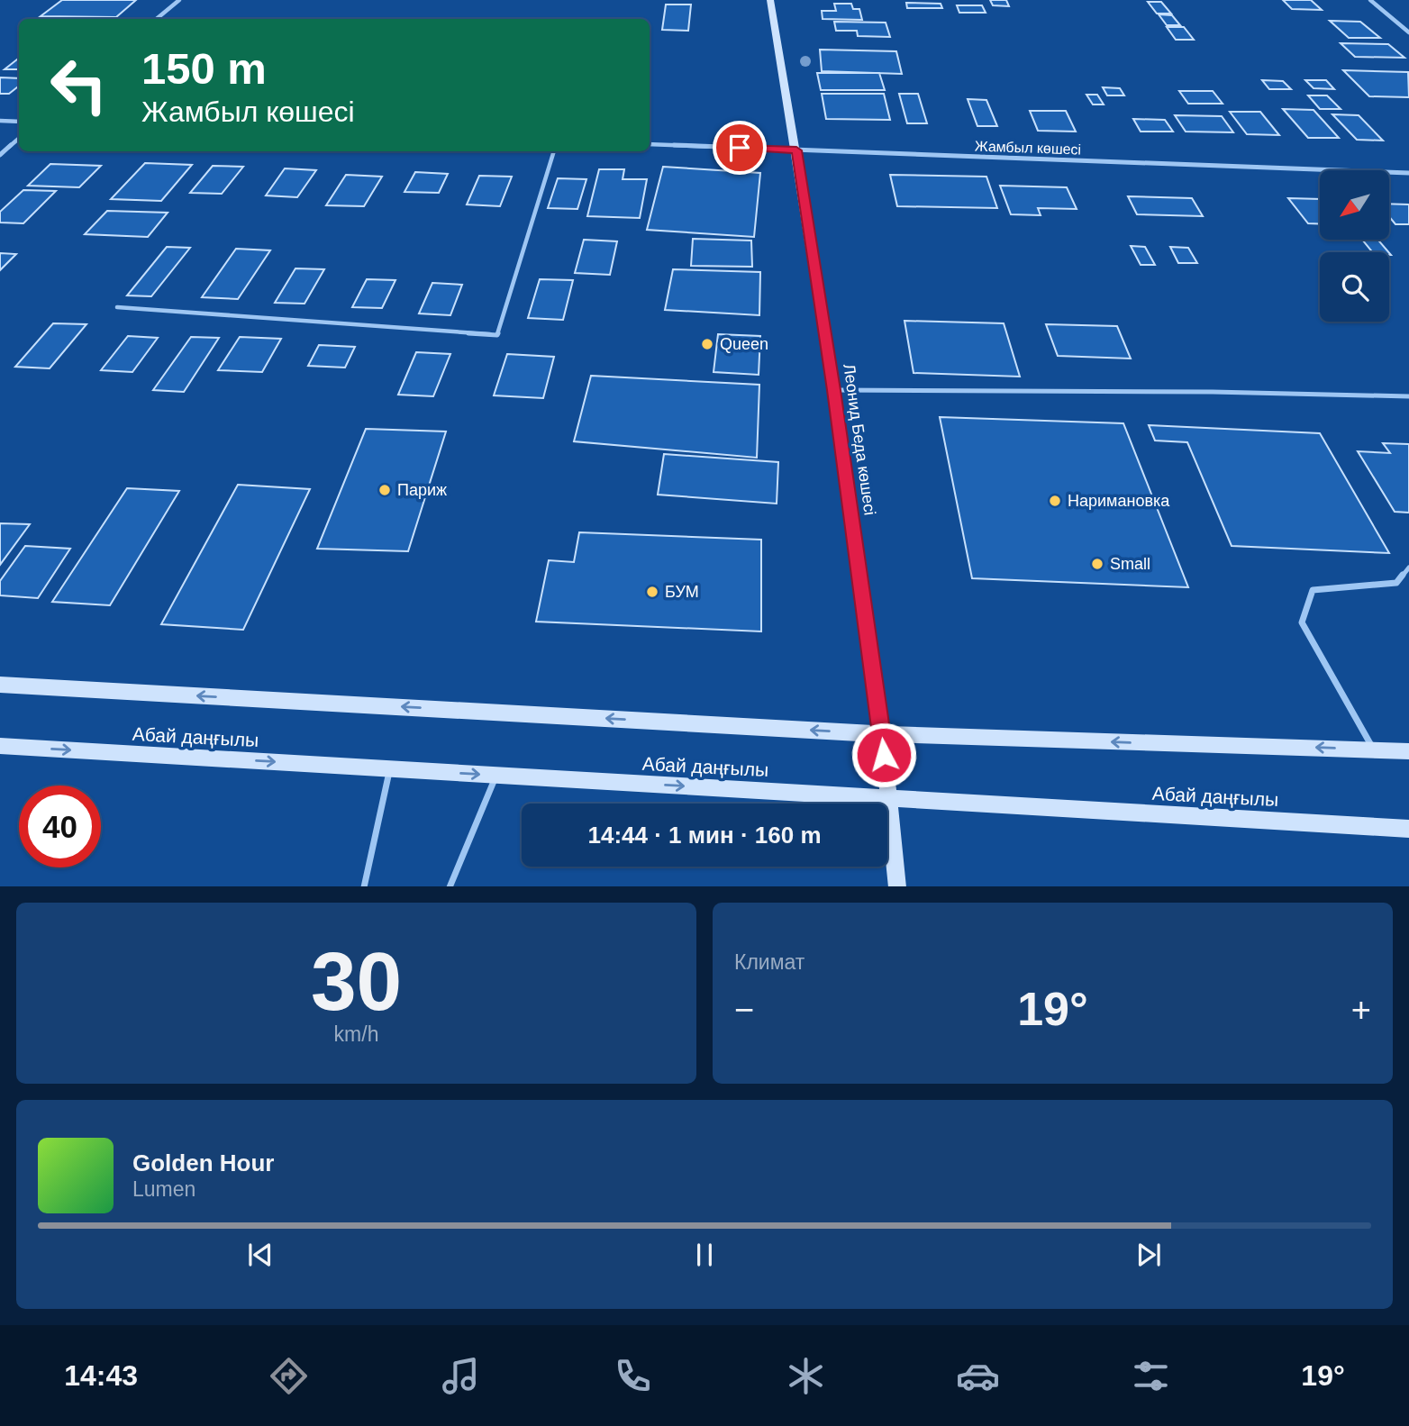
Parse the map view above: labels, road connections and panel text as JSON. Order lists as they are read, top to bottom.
{
  "streets": {
    "main road": ["Леонид Беда көшесі", "Абай даңғылы"],
    "street": ["Жамбыл көшесі"]
  },
  "crossings": [
    ["Жамбыл көшесі", "Леонид Беда көшесі"],
    ["Леонид Беда көшесі", "Абай даңғылы"]
  ],
  "places": [
    "Queen",
    "Париж",
    "Наримановка",
    "Small",
    "БУМ"
  ],
  "north": "bottom left",
  "page": {
    "turn": ["150 m", "Жамбыл көшесі"],
    "limit": "40",
    "trip": "14:44 · 1 мин · 160 m",
    "tile": [
      ["30", "km/h"],
      "Климат"
    ],
    "heat": ["−", "19°", "+"],
    "song": ["Golden Hour", "Lumen"],
    "tabs": ["14:43", "19°"]
  }
}
